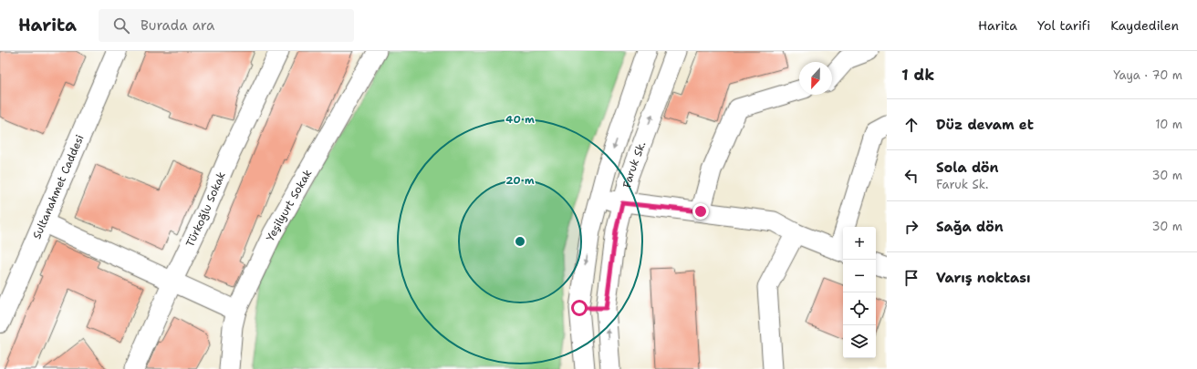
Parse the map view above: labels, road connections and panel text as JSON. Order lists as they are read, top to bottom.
{
  "streets": {
    "street": [
      "Faruk Sk.",
      "Sultanahmet Caddesi",
      "Yeşilyurt Sokak",
      "Türkoğlu Sokak"
    ]
  },
  "north": "bottom",
  "page": {
    "header": "Harita",
    "search": "Burada ara",
    "nav": ["Harita", "Yol tarifi", "Kaydedilen"],
    "heading": ["1 dk", "Yaya · 70 m"],
    "list": [
      ["Düz devam et", "10 m"],
      ["Sola dön", "Faruk Sk.", "30 m"],
      ["Sağa dön", "30 m"],
      "Varış noktası"
    ],
    "map_buttons": ["+", "−"]
  },
  "rings": ["40 m", "20 m"]
}
